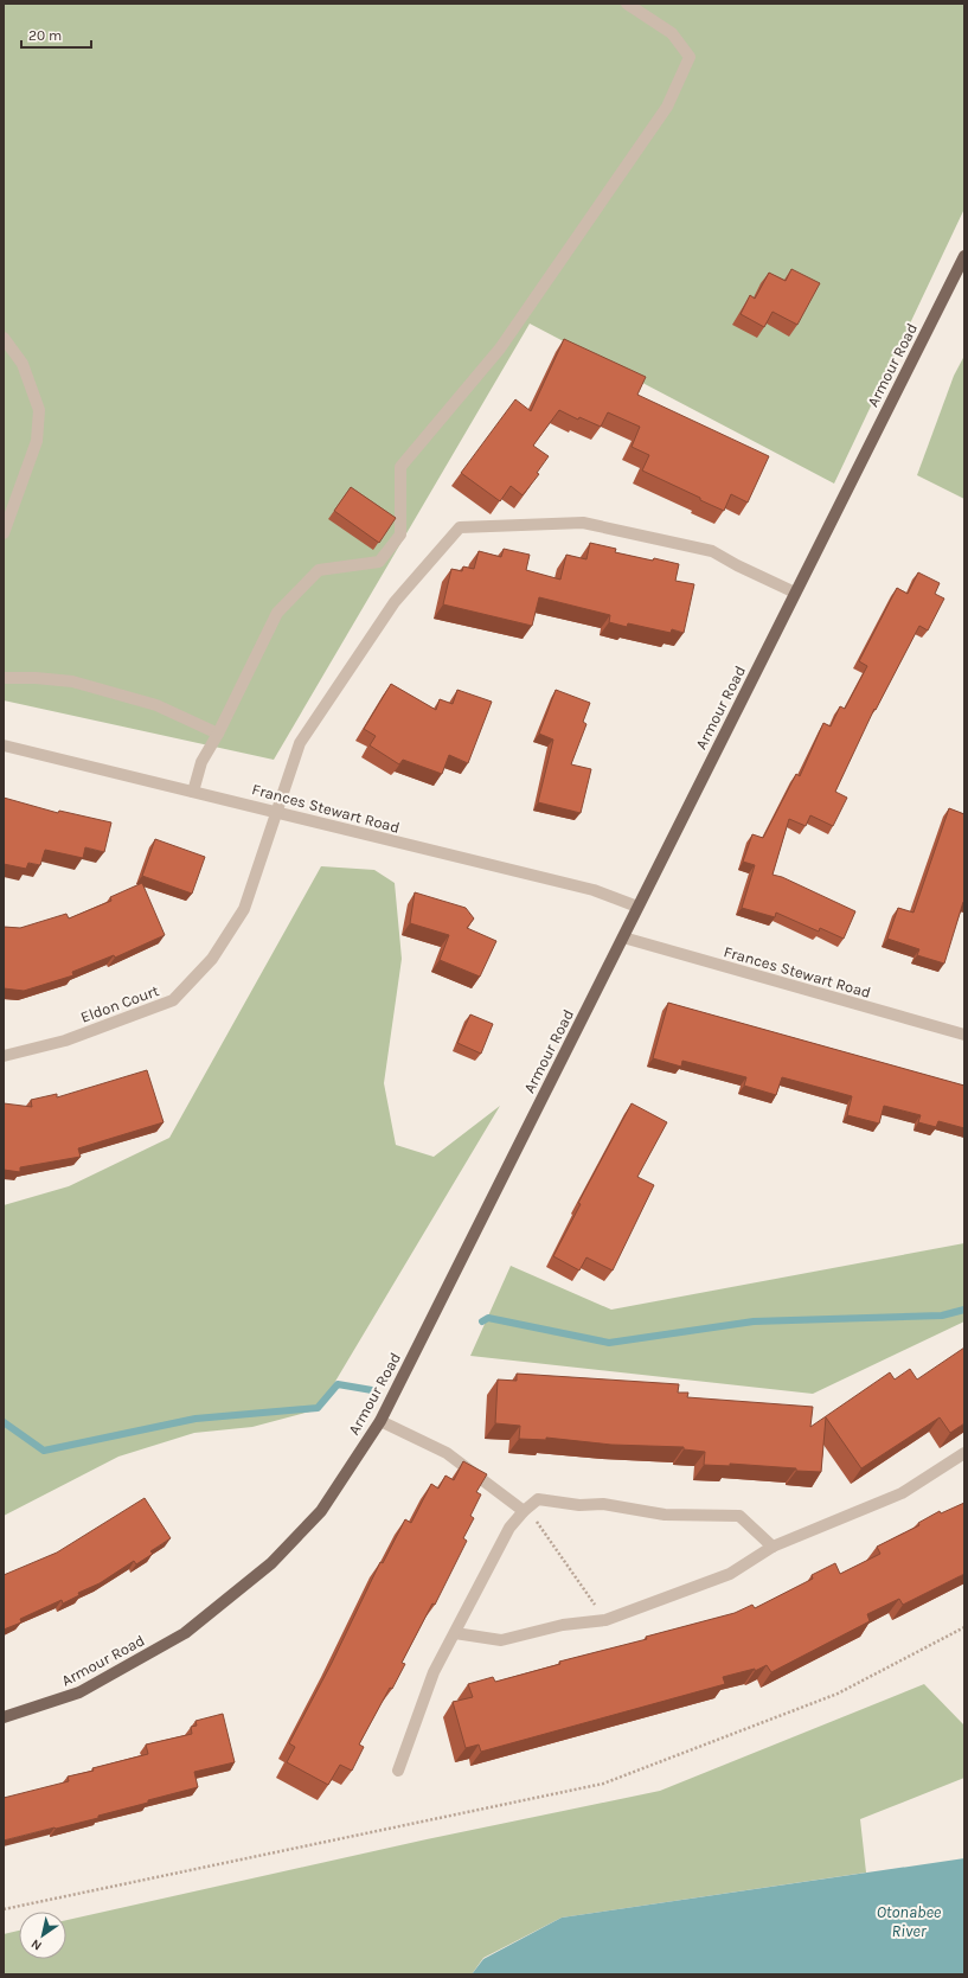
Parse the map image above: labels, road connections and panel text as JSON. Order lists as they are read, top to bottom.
{
  "streets": {
    "main road": ["Armour Road"],
    "street": ["Frances Stewart Road", "Eldon Court"]
  },
  "crossings": [
    ["Armour Road", "Frances Stewart Road"],
    ["Armour Road", "Eldon Court"],
    ["Frances Stewart Road", "Eldon Court"]
  ],
  "water": ["Otonabee River"],
  "scale_bar": "20 m",
  "north": "bottom left"
}
